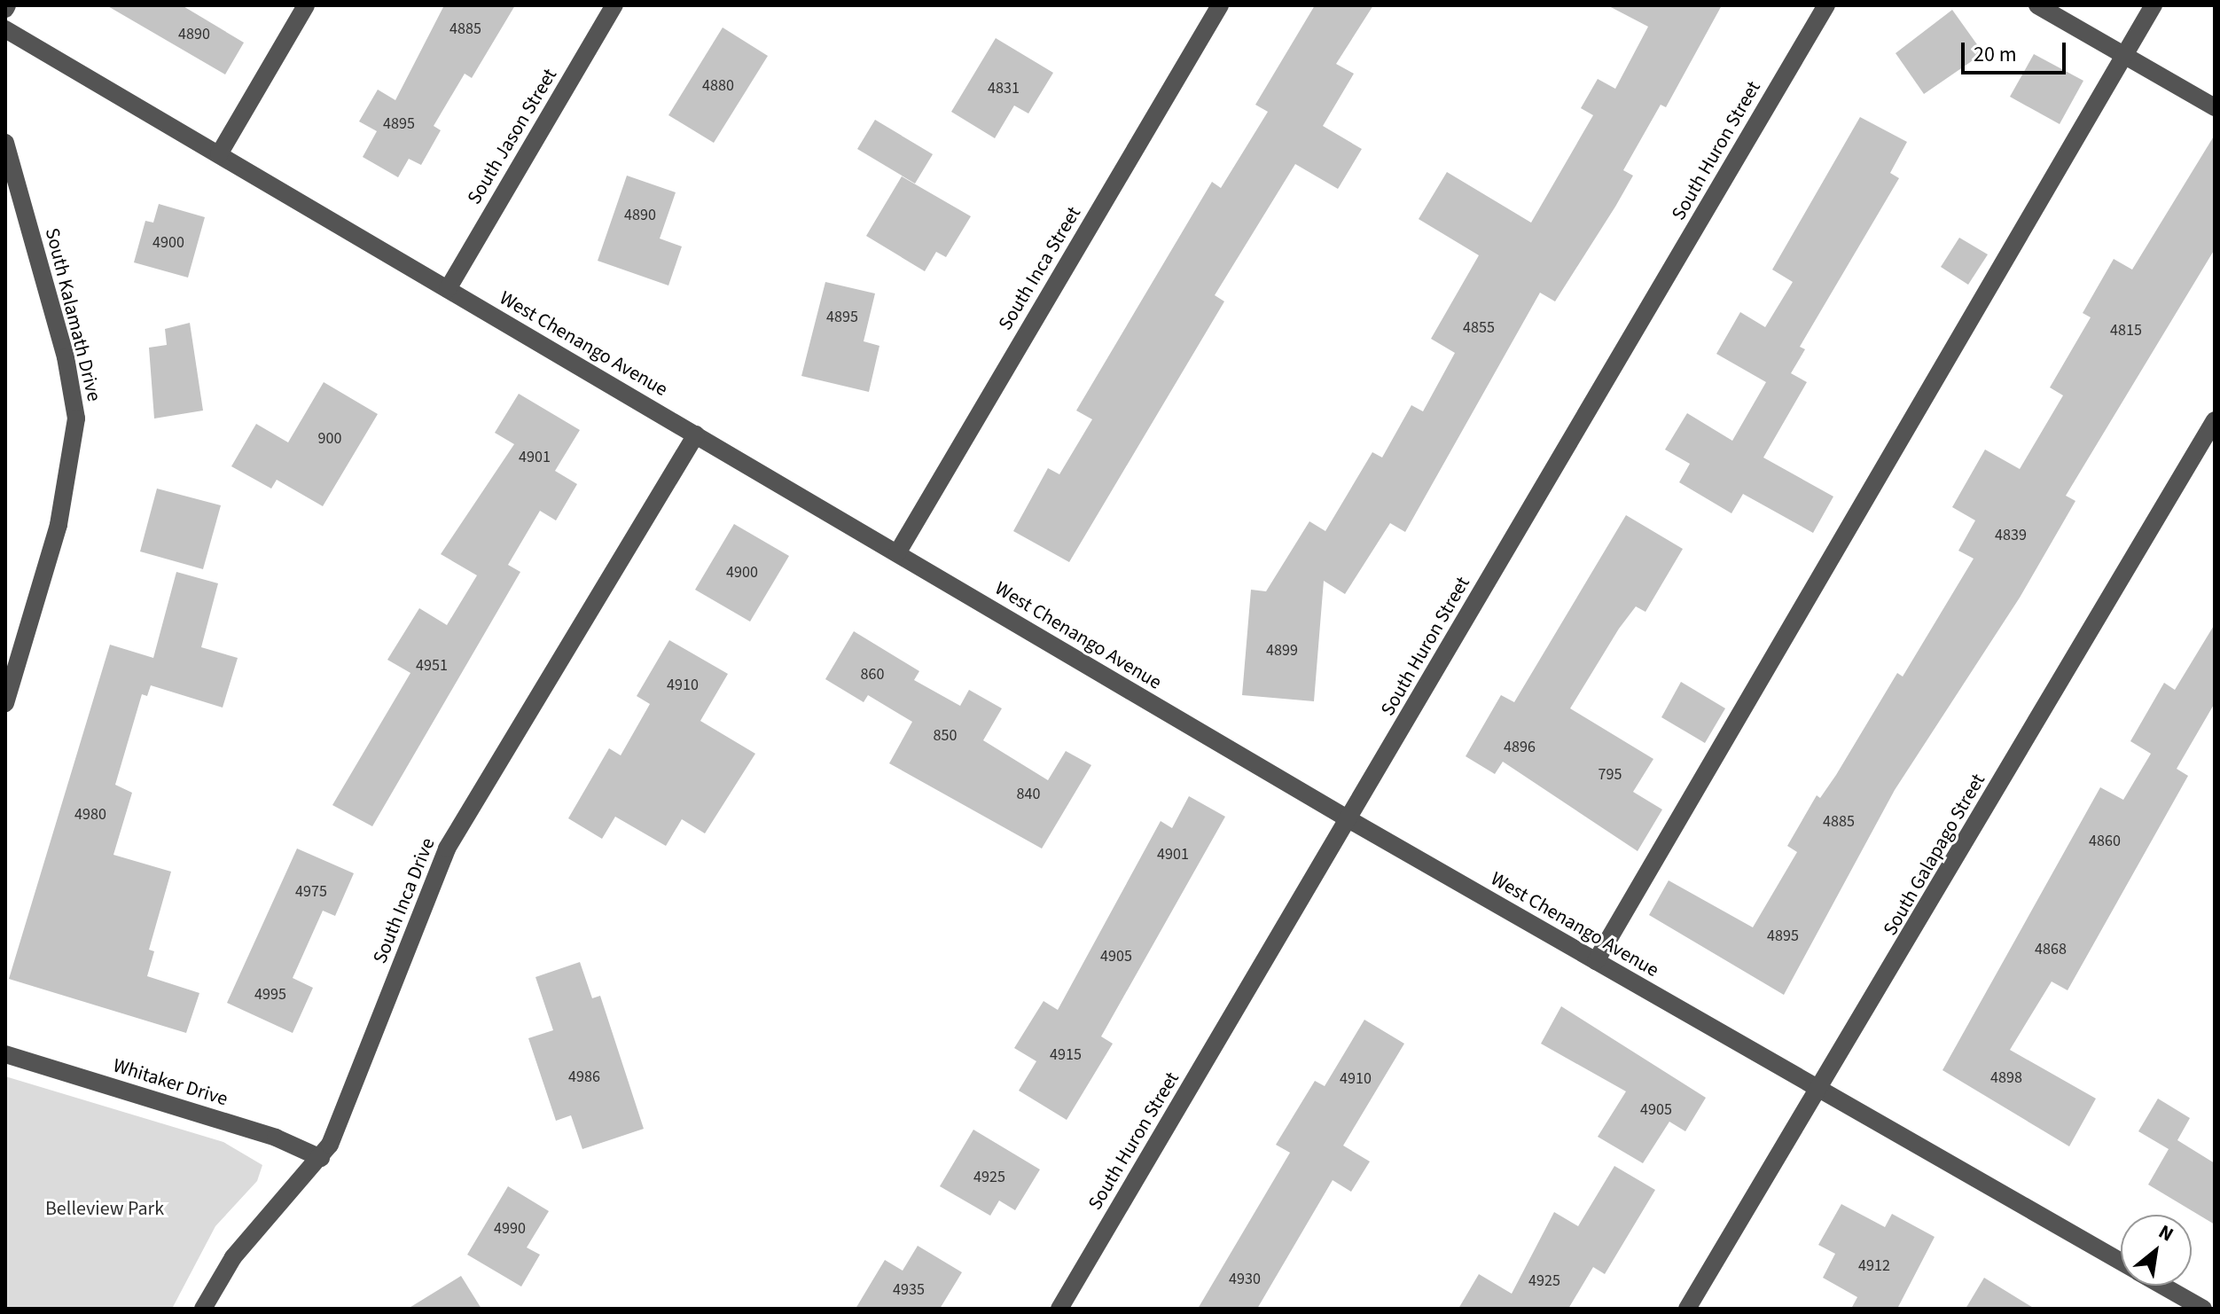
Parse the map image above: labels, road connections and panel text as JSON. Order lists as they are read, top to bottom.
{
  "streets": {
    "street": [
      "South Jason Street",
      "South Huron Street",
      "South Inca Street",
      "South Kalamath Drive",
      "West Chenango Avenue",
      "South Galapago Street",
      "South Inca Drive",
      "Whitaker Drive"
    ]
  },
  "crossings": [
    ["South Jason Street", "West Chenango Avenue"],
    ["South Huron Street", "West Chenango Avenue"],
    ["South Inca Street", "West Chenango Avenue"],
    ["West Chenango Avenue", "South Galapago Street"],
    ["West Chenango Avenue", "South Inca Drive"],
    ["South Inca Drive", "Whitaker Drive"]
  ],
  "parks": ["Belleview Park"],
  "house_numbers": [
    "4885",
    "4890",
    "4880",
    "4831",
    "4895",
    "4890",
    "4900",
    "4895",
    "4855",
    "4815",
    "900",
    "4901",
    "4839",
    "4900",
    "4899",
    "4951",
    "860",
    "4910",
    "850",
    "4896",
    "795",
    "840",
    "4980",
    "4885",
    "4860",
    "4901",
    "4975",
    "4895",
    "4868",
    "4905",
    "4995",
    "4915",
    "4986",
    "4898",
    "4910",
    "4905",
    "4925",
    "4990",
    "4912",
    "4930",
    "4925",
    "4935"
  ],
  "scale_bar": "20 m",
  "north": "top right"
}
